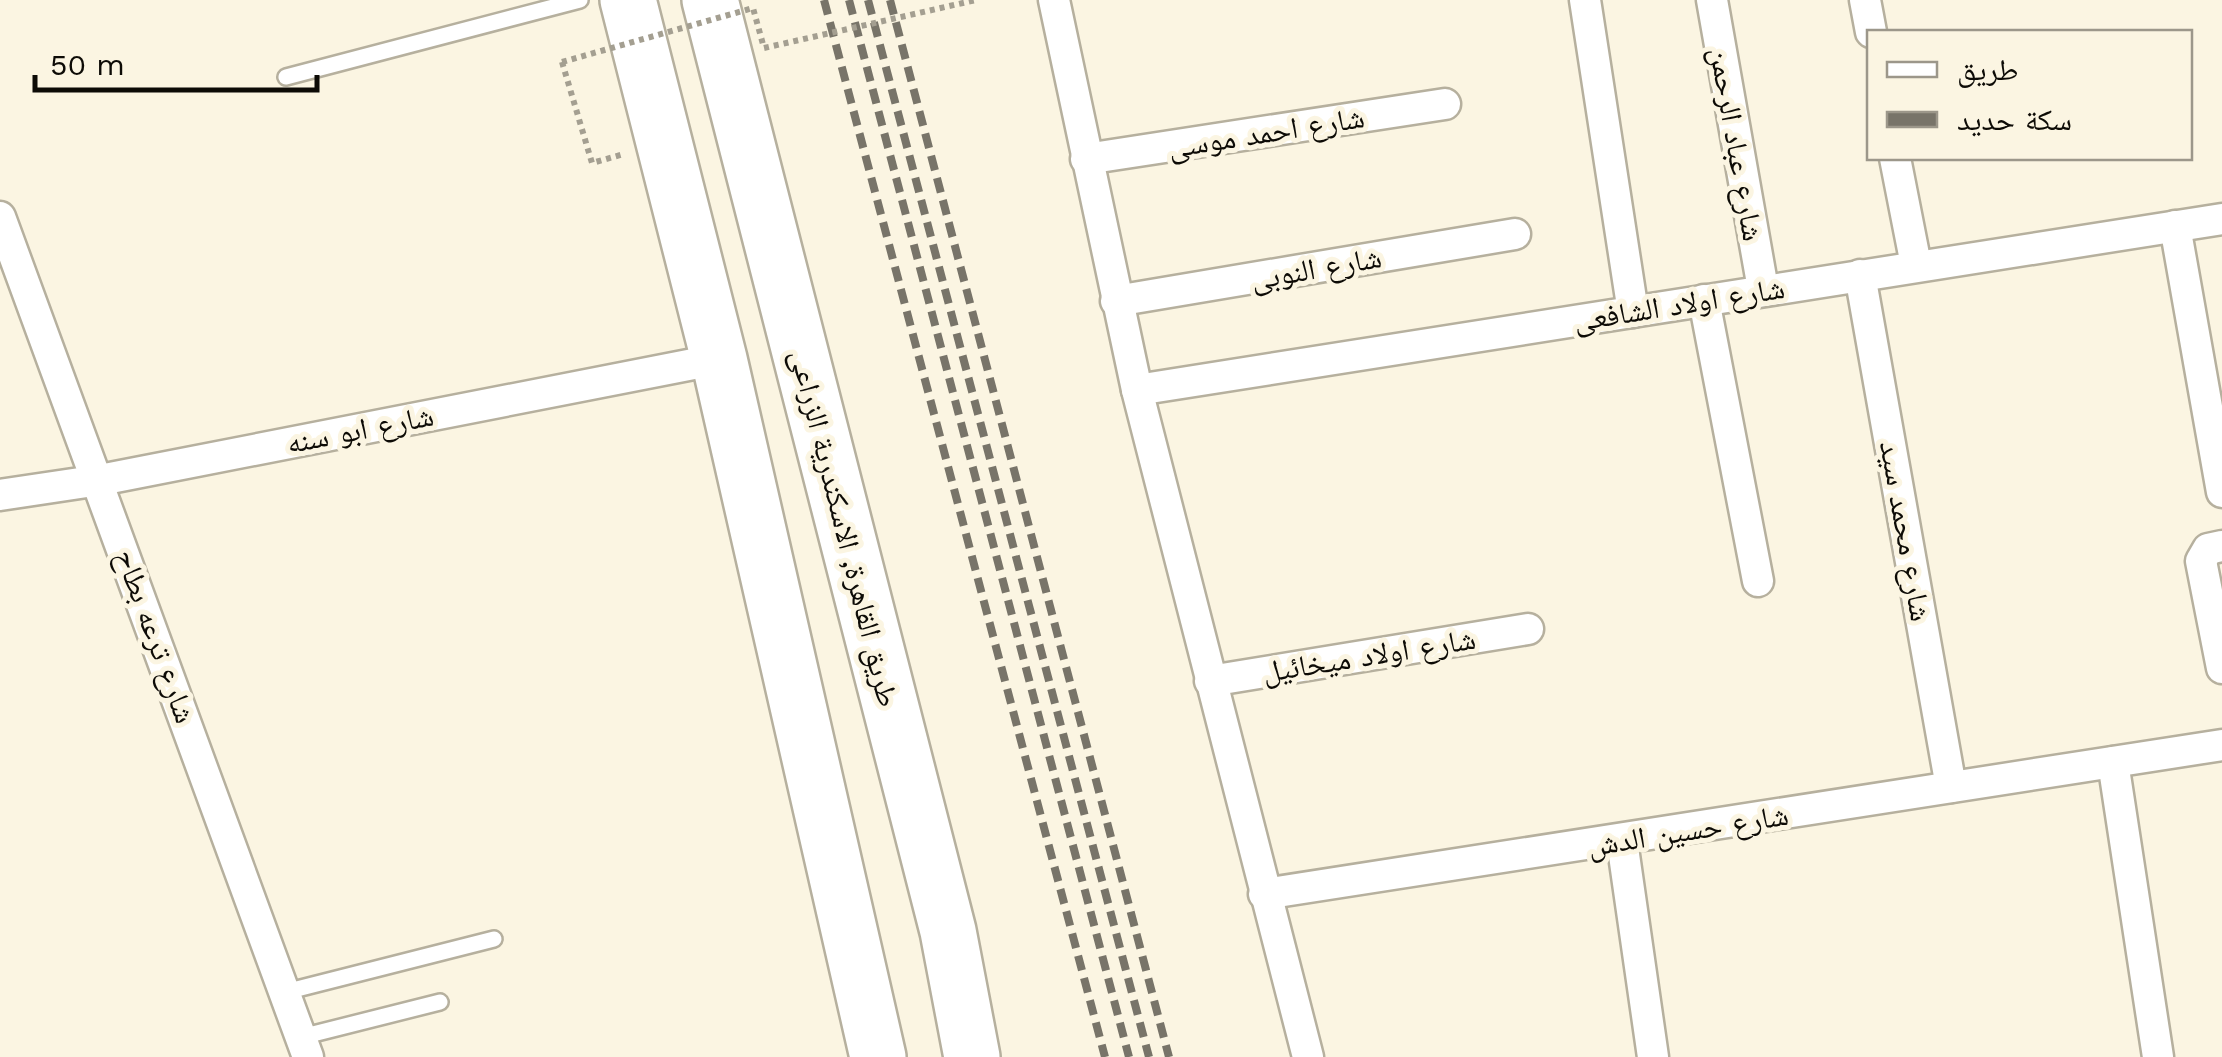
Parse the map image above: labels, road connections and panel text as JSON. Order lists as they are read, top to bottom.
{
  "streets": {
    "highway": ["طريق القاهرة, الاسكندرية الزراعى"],
    "street": [
      "شارع احمد موسى",
      "شارع عباد الرحمن",
      "شارع النوبى",
      "شارع اولاد الشافعى",
      "شارع ابو سنه",
      "شارع محمد سيد",
      "شارع ترعه بطاح",
      "شارع اولاد ميخائيل",
      "شارع حسين الدش"
    ]
  },
  "crossings": [
    ["شارع عباد الرحمن", "شارع اولاد الشافعى"],
    ["شارع اولاد الشافعى", "شارع محمد سيد"],
    ["شارع ابو سنه", "شارع ترعه بطاح"],
    ["شارع محمد سيد", "شارع حسين الدش"]
  ],
  "legend": ["طريق", "سكة حديد"],
  "scale_bar": "50 m"
}
